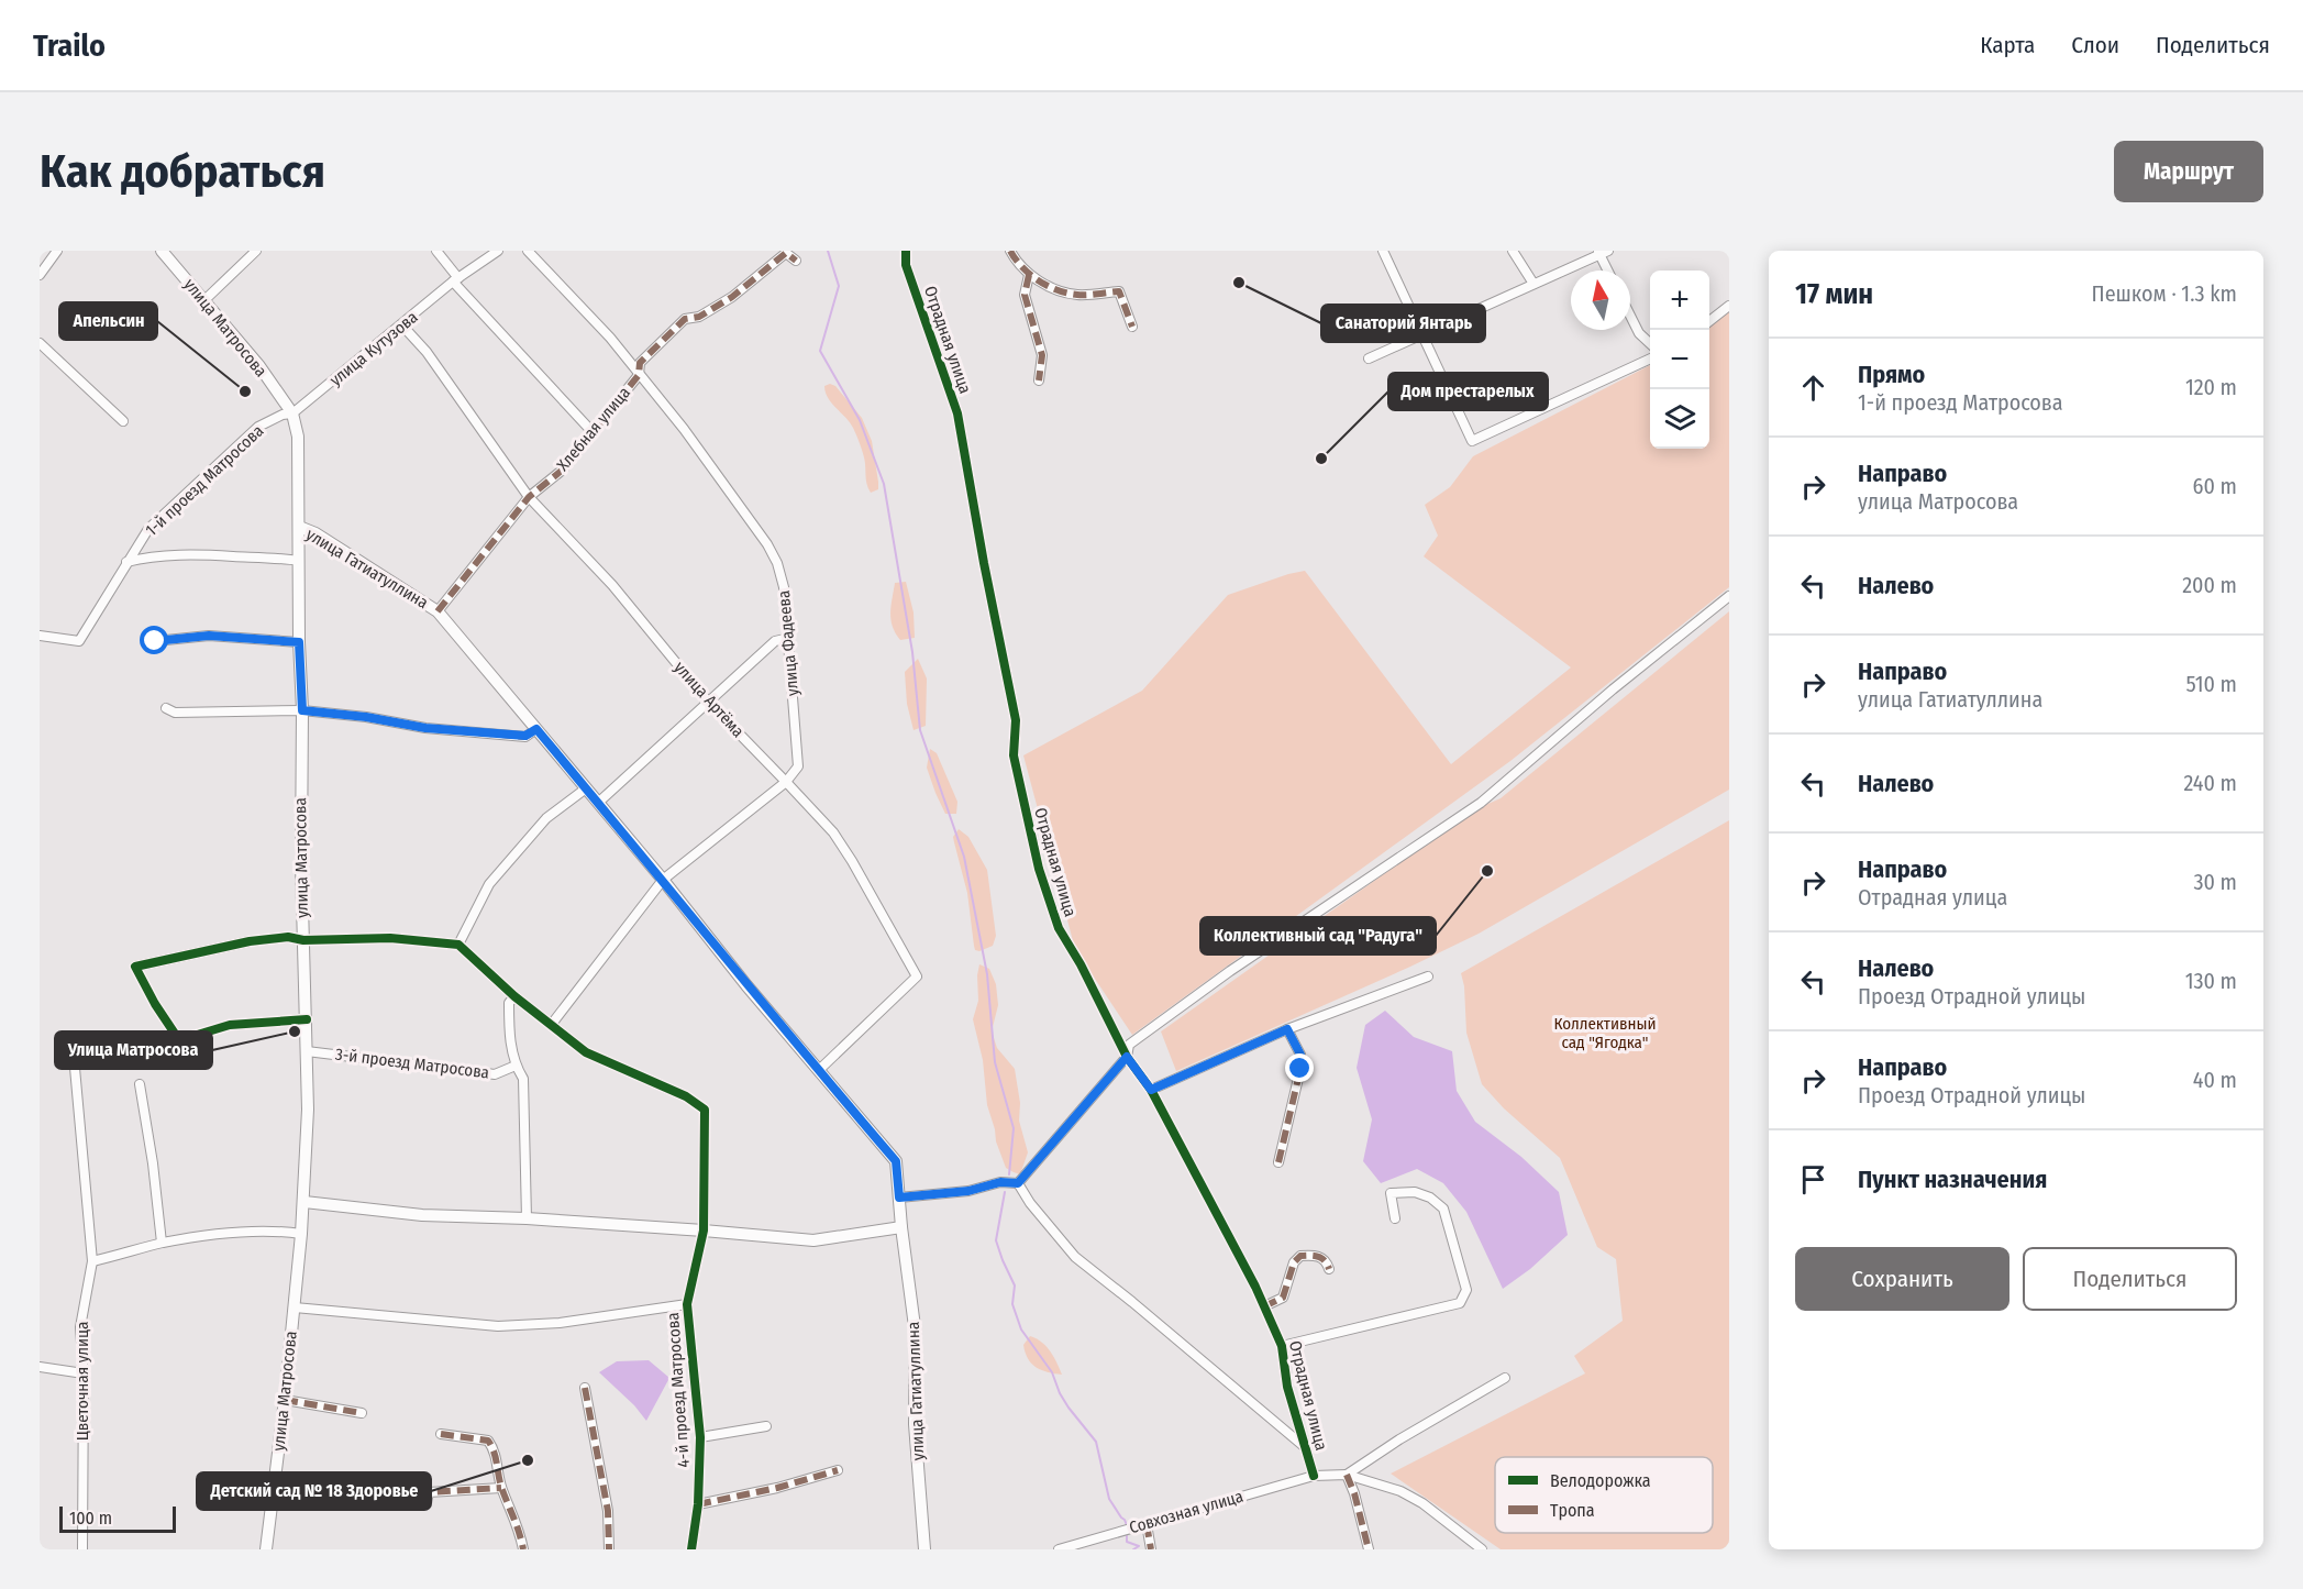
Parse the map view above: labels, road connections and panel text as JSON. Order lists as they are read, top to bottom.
{
  "streets": {
    "street": [
      "улица Матросова",
      "Отрадная улица",
      "улица Кутузова",
      "Хлебная улица",
      "1-й проезд Матросова",
      "улица Гатиатуллина",
      "улица Фадеева",
      "улица Артёма",
      "3-й проезд Матросова",
      "Цветочная улица",
      "4-й проезд Матросова",
      "Совхозная улица"
    ]
  },
  "crossings": [
    ["улица Матросова", "улица Кутузова"],
    ["улица Матросова", "1-й проезд Матросова"],
    ["улица Матросова", "улица Гатиатуллина"],
    ["улица Матросова", "3-й проезд Матросова"],
    ["улица Матросова", "4-й проезд Матросова"],
    ["Отрадная улица", "Совхозная улица"],
    ["улица Кутузова", "1-й проезд Матросова"],
    ["улица Кутузова", "улица Артёма"],
    ["Хлебная улица", "улица Гатиатуллина"],
    ["Хлебная улица", "улица Фадеева"],
    ["Хлебная улица", "улица Артёма"],
    ["улица Гатиатуллина", "улица Артёма"],
    ["улица Фадеева", "улица Артёма"]
  ],
  "parks": ["Коллективный сад \"Ягодка\""],
  "places": [
    "Санаторий Янтарь",
    "Апельсин",
    "Дом престарелых",
    "Коллективный сад \"Радуга\"",
    "Улица Матросова",
    "Детский сад № 18 Здоровье"
  ],
  "legend": ["Велодорожка", "Тропа"],
  "scale_bar": "100 m",
  "north": "top",
  "page": {
    "header": "Trailo",
    "nav": ["Карта", "Слои", "Поделиться"],
    "buttons": [
      "Маршрут",
      ["Сохранить", "Поделиться"]
    ],
    "title": "Как добраться",
    "heading": ["17 мин", "Пешком · 1.3 km"],
    "map_buttons": ["+", "−"],
    "list": [
      ["Прямо", "1-й проезд Матросова", "120 m"],
      ["Направо", "улица Матросова", "60 m"],
      ["Налево", "200 m"],
      ["Направо", "улица Гатиатуллина", "510 m"],
      ["Налево", "240 m"],
      ["Направо", "Отрадная улица", "30 m"],
      ["Налево", "Проезд Отрадной улицы", "130 m"],
      ["Направо", "Проезд Отрадной улицы", "40 m"],
      "Пункт назначения"
    ],
    "scale": "100 m"
  }
}
